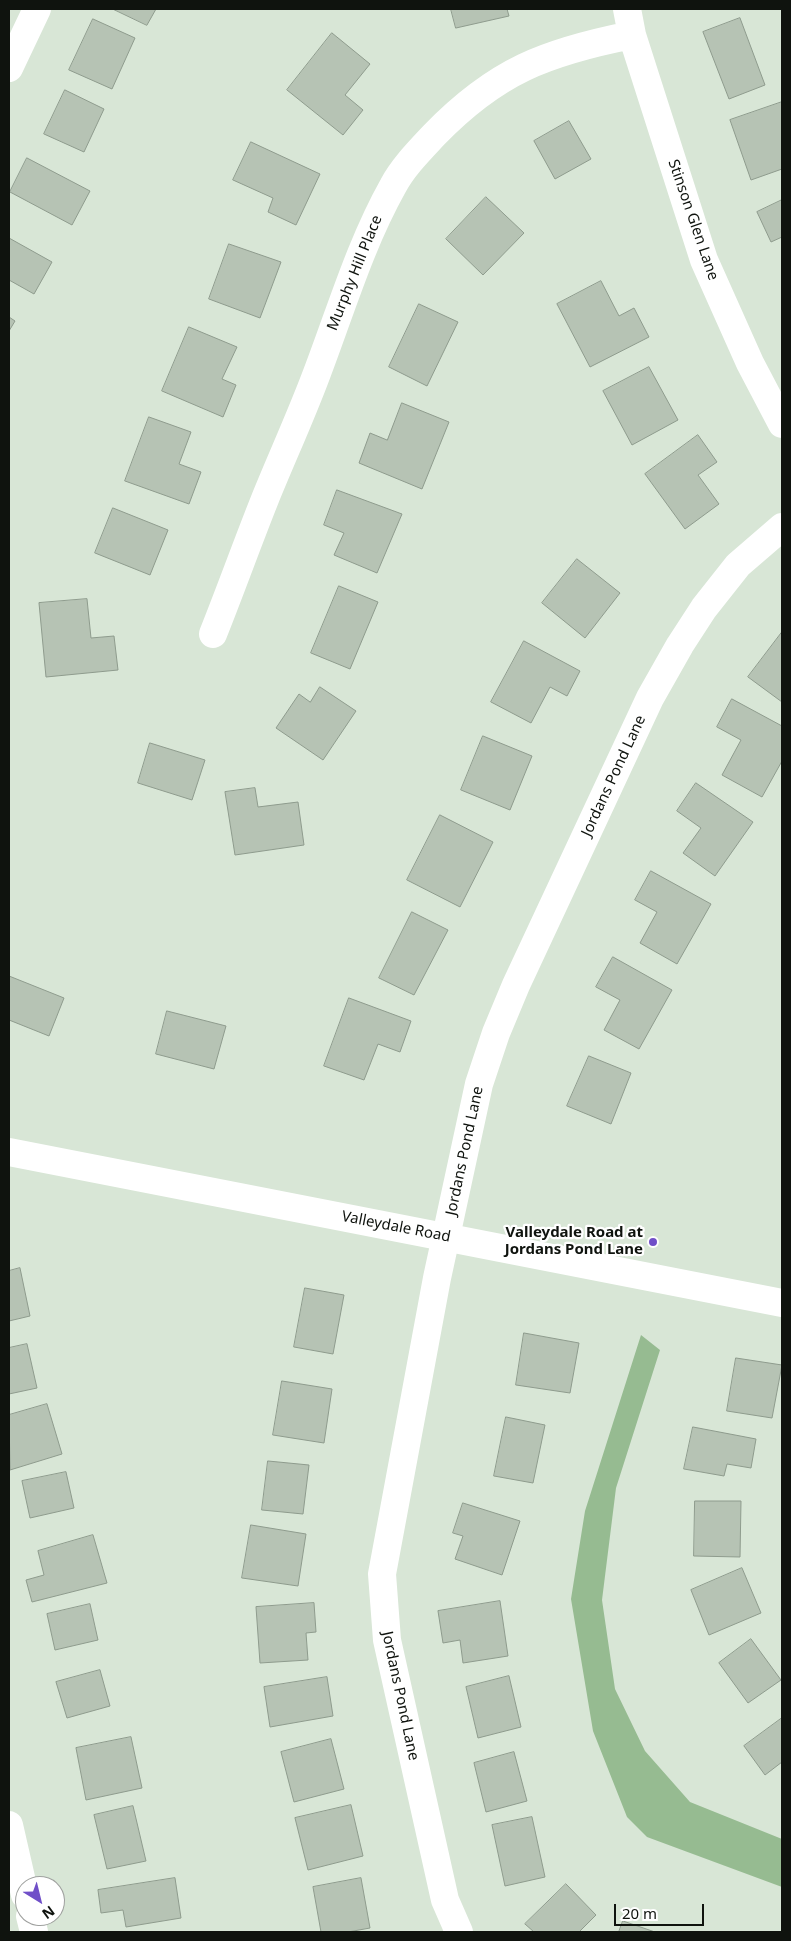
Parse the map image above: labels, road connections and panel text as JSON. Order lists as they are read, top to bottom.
{
  "streets": {
    "street": [
      "Stinson Glen Lane",
      "Murphy Hill Place",
      "Jordans Pond Lane",
      "Valleydale Road"
    ]
  },
  "crossings": [
    ["Stinson Glen Lane", "Murphy Hill Place"],
    ["Jordans Pond Lane", "Valleydale Road"]
  ],
  "places": ["Valleydale Road at Jordans Pond Lane"],
  "scale_bar": "20 m",
  "north": "bottom right"
}
